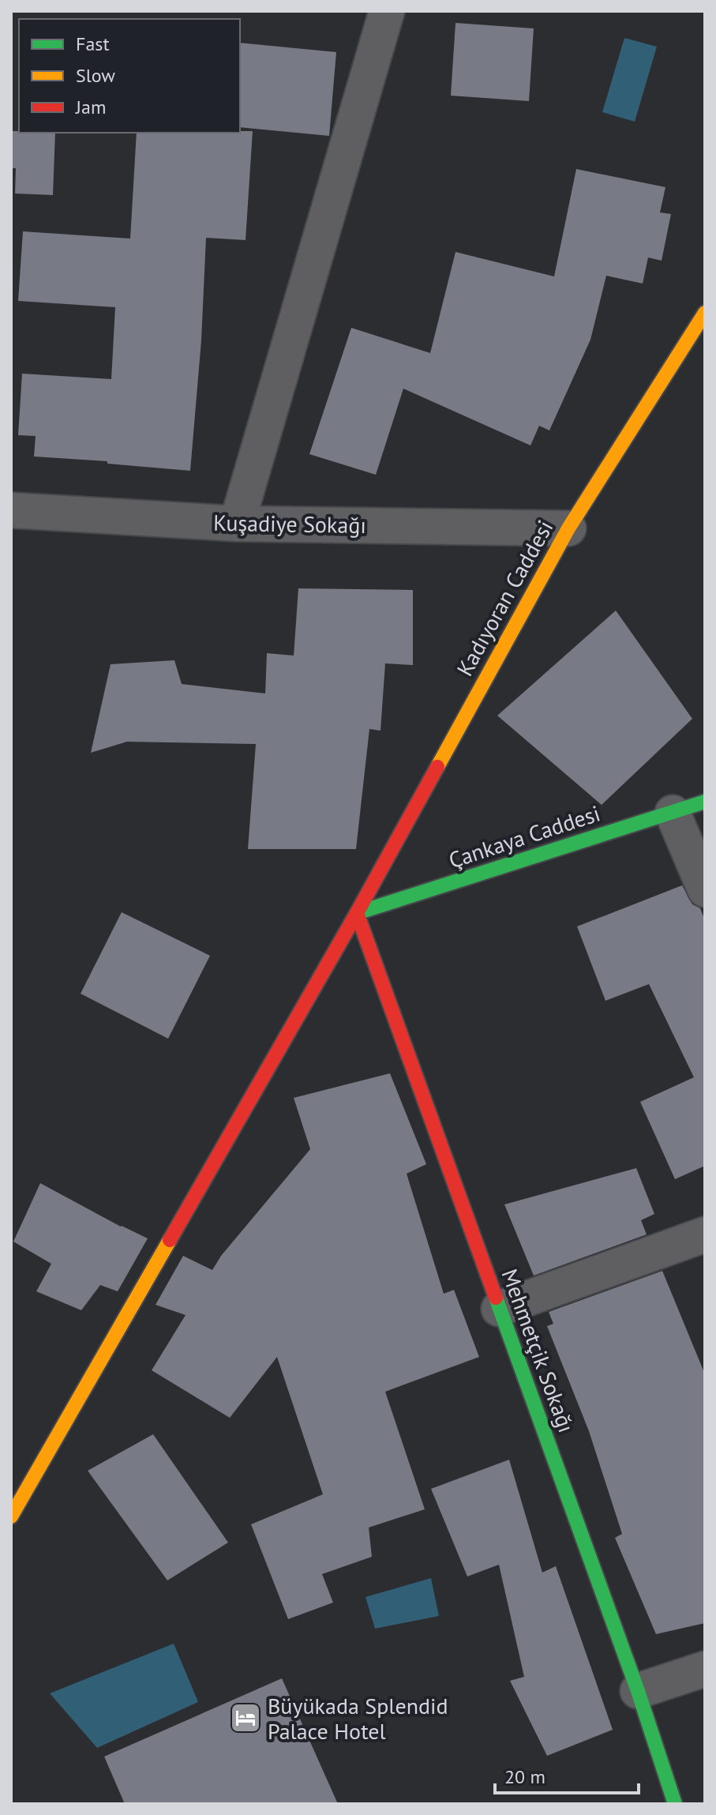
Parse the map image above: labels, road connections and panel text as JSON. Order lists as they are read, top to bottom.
{
  "streets": {
    "street": [
      "Kuşadiye Sokağı",
      "Kadıyoran Caddesi",
      "Çankaya Caddesi",
      "Mehmetçik Sokağı"
    ]
  },
  "crossings": [
    ["Kuşadiye Sokağı", "Kadıyoran Caddesi"],
    ["Kadıyoran Caddesi", "Çankaya Caddesi"],
    ["Kadıyoran Caddesi", "Mehmetçik Sokağı"],
    ["Çankaya Caddesi", "Mehmetçik Sokağı"]
  ],
  "places": {
    "hotel": ["Büyükada Splendid Palace Hotel"]
  },
  "legend": ["Fast", "Slow", "Jam"],
  "scale_bar": "20 m"
}
